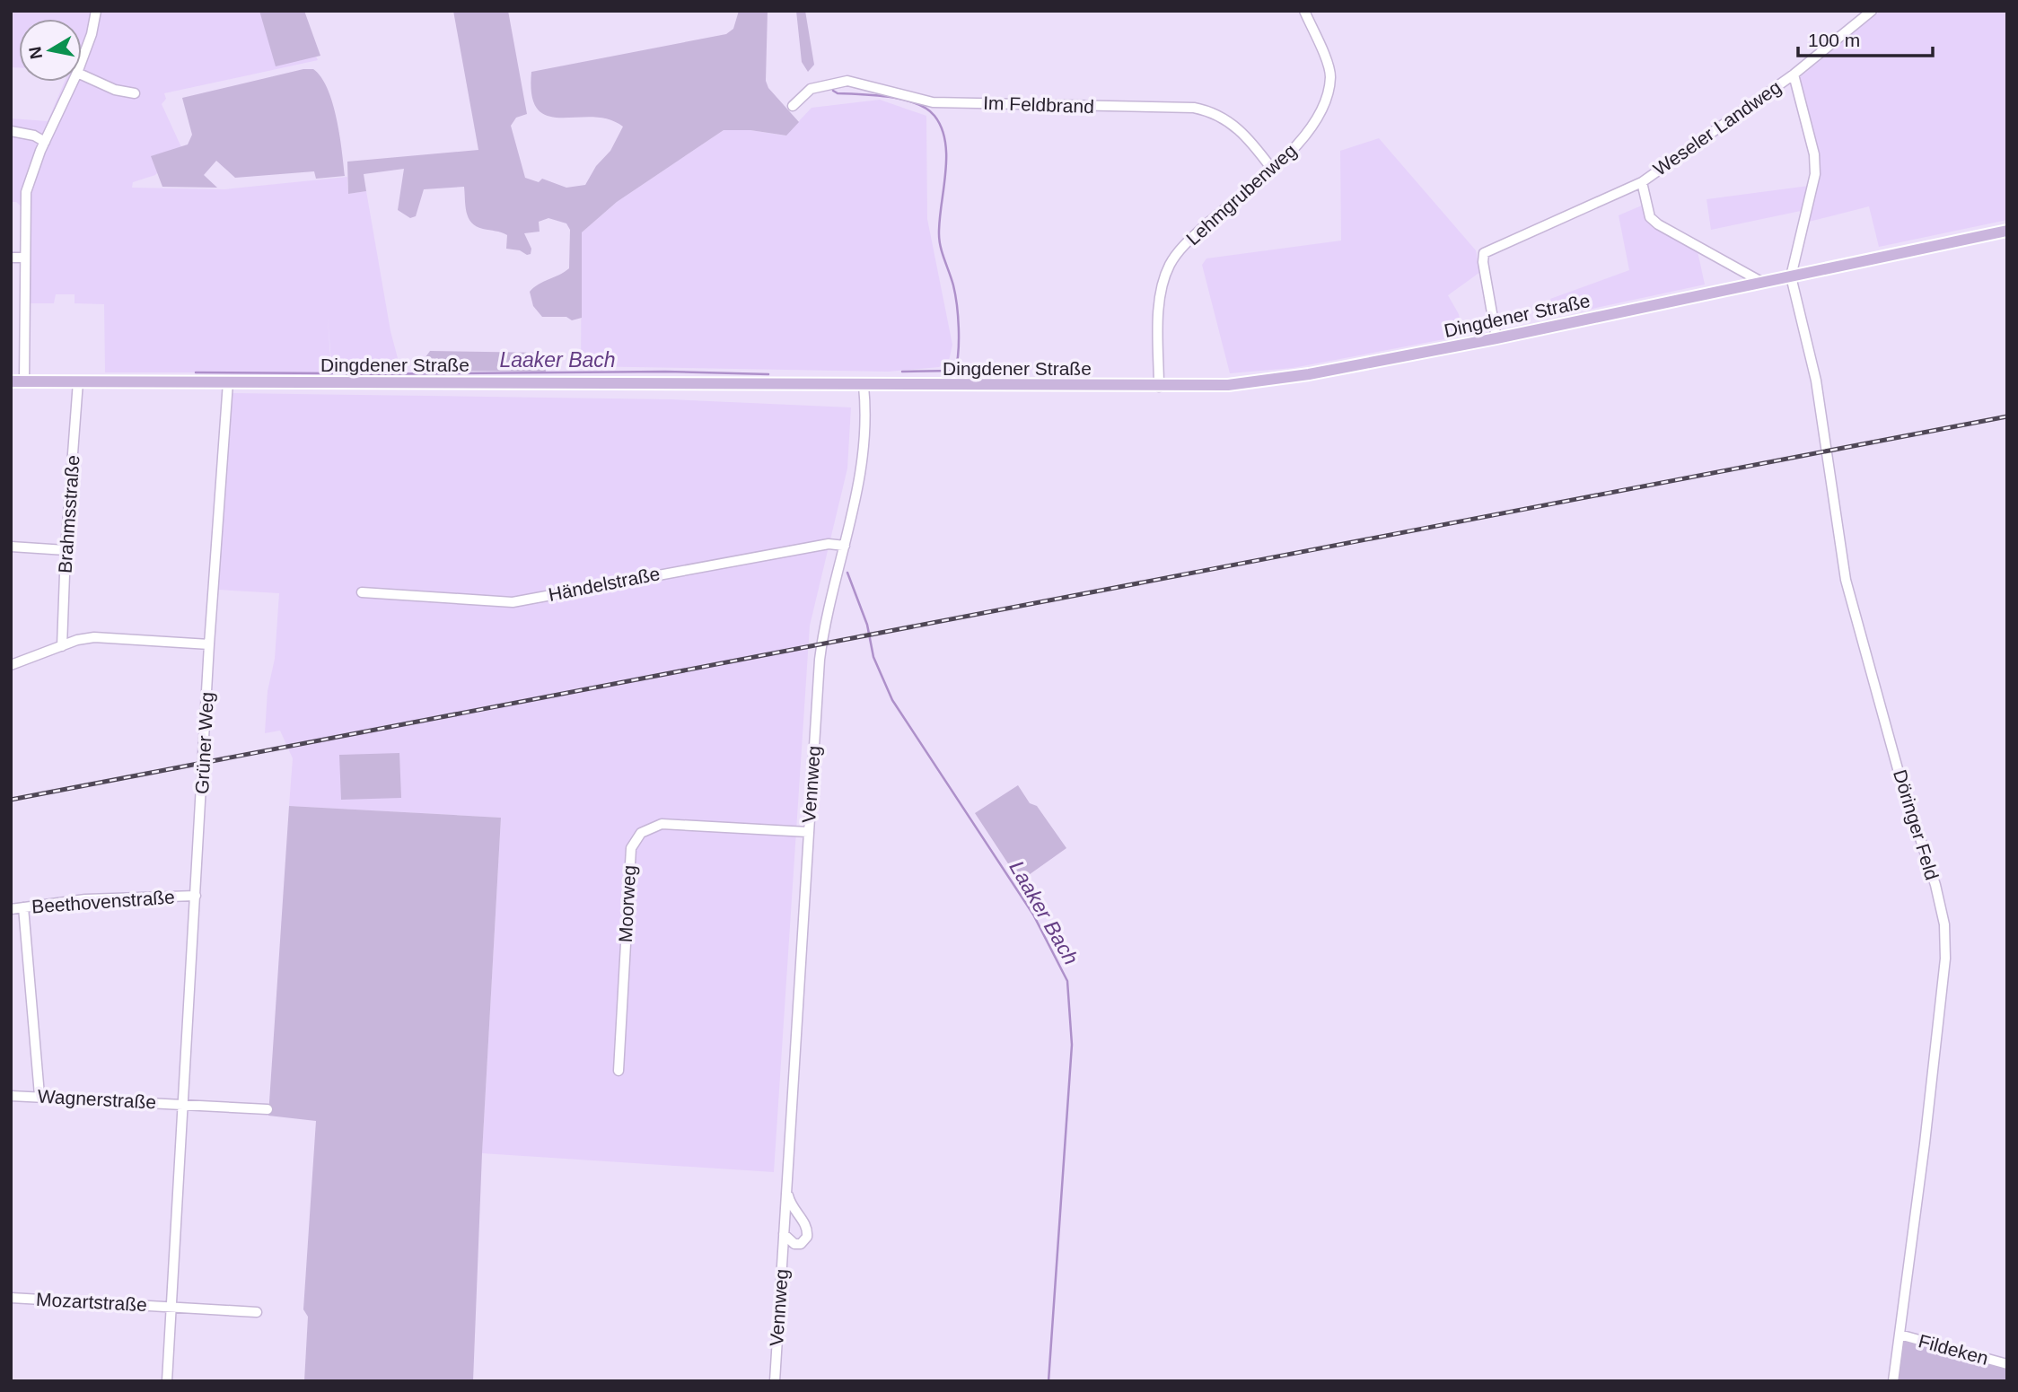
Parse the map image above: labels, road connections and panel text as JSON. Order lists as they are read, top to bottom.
{
  "streets": {
    "main road": ["Dingdener Straße"],
    "street": [
      "Im Feldbrand",
      "Weseler Landweg",
      "Lehmgrubenweg",
      "Brahmsstraße",
      "Händelstraße",
      "Grüner Weg",
      "Vennweg",
      "Döringer Feld",
      "Beethovenstraße",
      "Moorweg",
      "Wagnerstraße",
      "Mozartstraße",
      "Fildeken"
    ]
  },
  "crossings": [
    ["Im Feldbrand", "Lehmgrubenweg"],
    ["Weseler Landweg", "Dingdener Straße"],
    ["Weseler Landweg", "Döringer Feld"],
    ["Lehmgrubenweg", "Dingdener Straße"],
    ["Dingdener Straße", "Brahmsstraße"],
    ["Dingdener Straße", "Grüner Weg"],
    ["Dingdener Straße", "Vennweg"],
    ["Dingdener Straße", "Döringer Feld"],
    ["Händelstraße", "Vennweg"],
    ["Grüner Weg", "Beethovenstraße"],
    ["Grüner Weg", "Wagnerstraße"],
    ["Grüner Weg", "Mozartstraße"],
    ["Vennweg", "Moorweg"],
    ["Döringer Feld", "Fildeken"]
  ],
  "water": ["Laaker Bach"],
  "scale_bar": "100 m",
  "north": "left"
}
